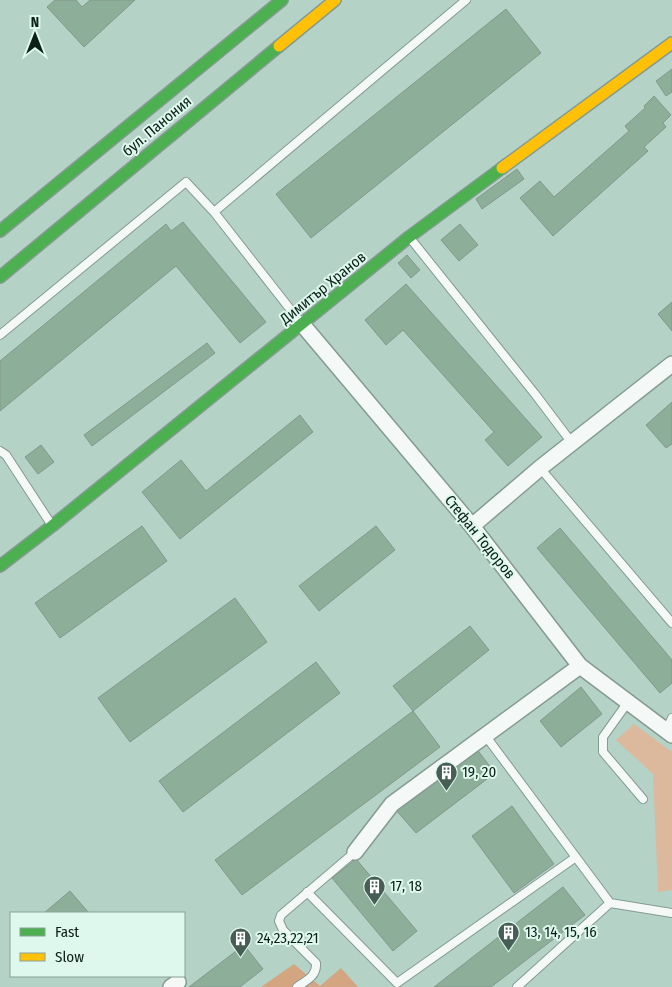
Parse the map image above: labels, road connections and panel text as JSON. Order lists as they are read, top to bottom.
{
  "streets": {
    "street": ["бул. Панония", "Димитър Хранов", "Стефан Тодоров"]
  },
  "crossings": [
    ["Димитър Хранов", "Стефан Тодоров"]
  ],
  "places": {
    "building": [
      "19, 20",
      "17, 18",
      "13, 14, 15, 16",
      "24,23,22,21"
    ]
  },
  "legend": ["Fast", "Slow"],
  "north": "top"
}
